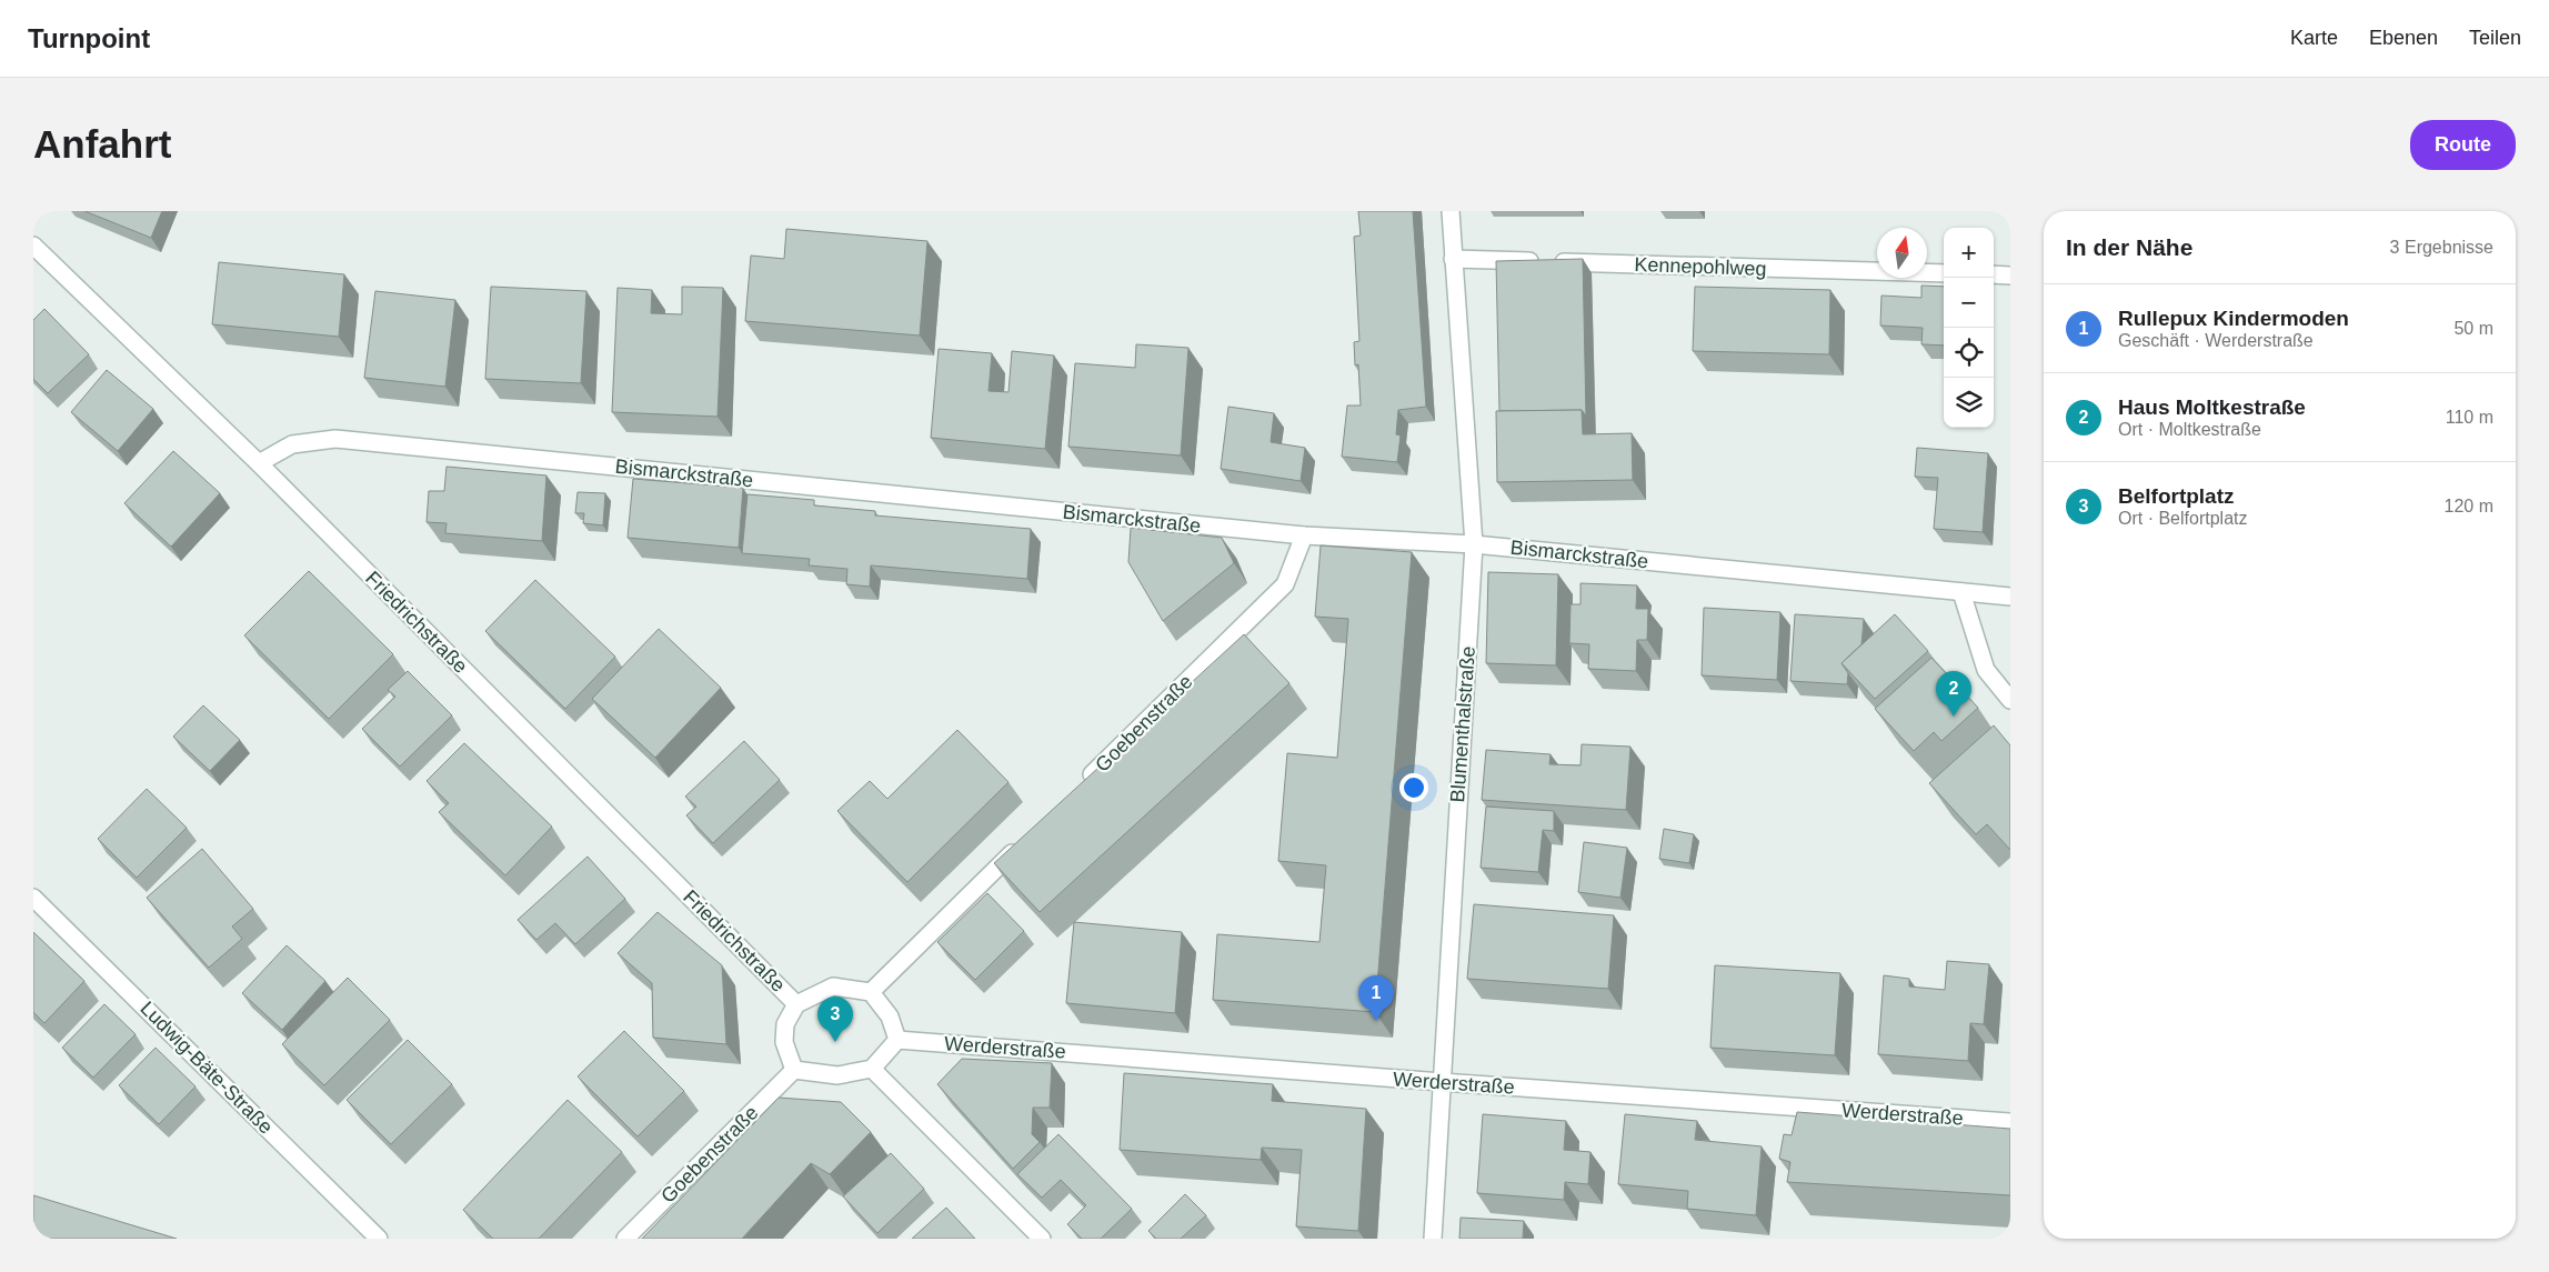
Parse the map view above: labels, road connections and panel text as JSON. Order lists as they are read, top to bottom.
{
  "streets": {
    "street": [
      "Kennepohlweg",
      "Bismarckstraße",
      "Friedrichstraße",
      "Goebenstraße",
      "Blumenthalstraße",
      "Werderstraße",
      "Ludwig-Bäte-Straße"
    ]
  },
  "crossings": [
    ["Kennepohlweg", "Blumenthalstraße"],
    ["Bismarckstraße", "Friedrichstraße"],
    ["Bismarckstraße", "Goebenstraße"],
    ["Bismarckstraße", "Blumenthalstraße"],
    ["Friedrichstraße", "Goebenstraße"],
    ["Friedrichstraße", "Werderstraße"],
    ["Goebenstraße", "Werderstraße"],
    ["Blumenthalstraße", "Werderstraße"]
  ],
  "north": "top",
  "page": {
    "header": "Turnpoint",
    "nav": ["Karte", "Ebenen", "Teilen"],
    "buttons": "Route",
    "title": "Anfahrt",
    "heading": ["In der Nähe", "3 Ergebnisse"],
    "map_buttons": ["+", "−"],
    "list": [
      {
        "mark": "1",
        "name": "Rullepux Kindermoden",
        "note": "Geschäft · Werderstraße",
        "value": "50 m"
      },
      {
        "mark": "2",
        "name": "Haus Moltkestraße",
        "note": "Ort · Moltkestraße",
        "value": "110 m"
      },
      {
        "mark": "3",
        "name": "Belfortplatz",
        "note": "Ort · Belfortplatz",
        "value": "120 m"
      }
    ],
    "pins": ["2", "1", "3"]
  }
}
